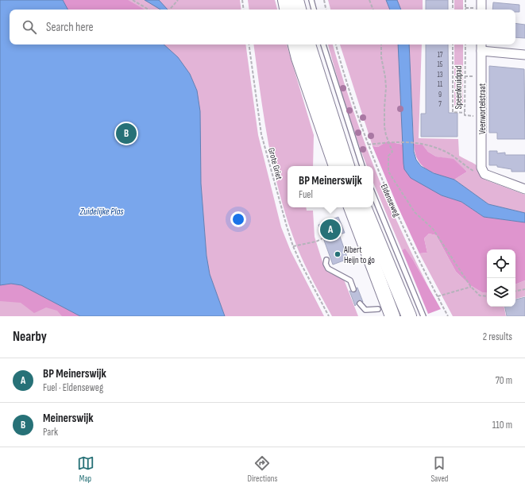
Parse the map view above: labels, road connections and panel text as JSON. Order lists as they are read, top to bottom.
{
  "streets": {
    "street": ["Veenwortelstraat"],
    "lane": ["Eldenseweg"],
    "path": ["Speenkruidpad", "Grote Griet"]
  },
  "crossings": [
    ["Speenkruidpad", "Veenwortelstraat"]
  ],
  "water": ["Zuidelijke Plas"],
  "places": ["Albert Heijn to go"],
  "house_numbers": [
    "17",
    "15",
    "13",
    "11",
    "9",
    "7"
  ],
  "page": {
    "search": "Search here",
    "pins": ["B", "A"],
    "popup": ["BP Meinerswijk", "Fuel"],
    "heading": ["Nearby", "2 results"],
    "list": [
      {
        "mark": "A",
        "name": "BP Meinerswijk",
        "note": "Fuel · Eldenseweg",
        "value": "70 m"
      },
      {
        "mark": "B",
        "name": "Meinerswijk",
        "note": "Park",
        "value": "110 m"
      }
    ],
    "nav": ["Map", "Directions", "Saved"]
  }
}
